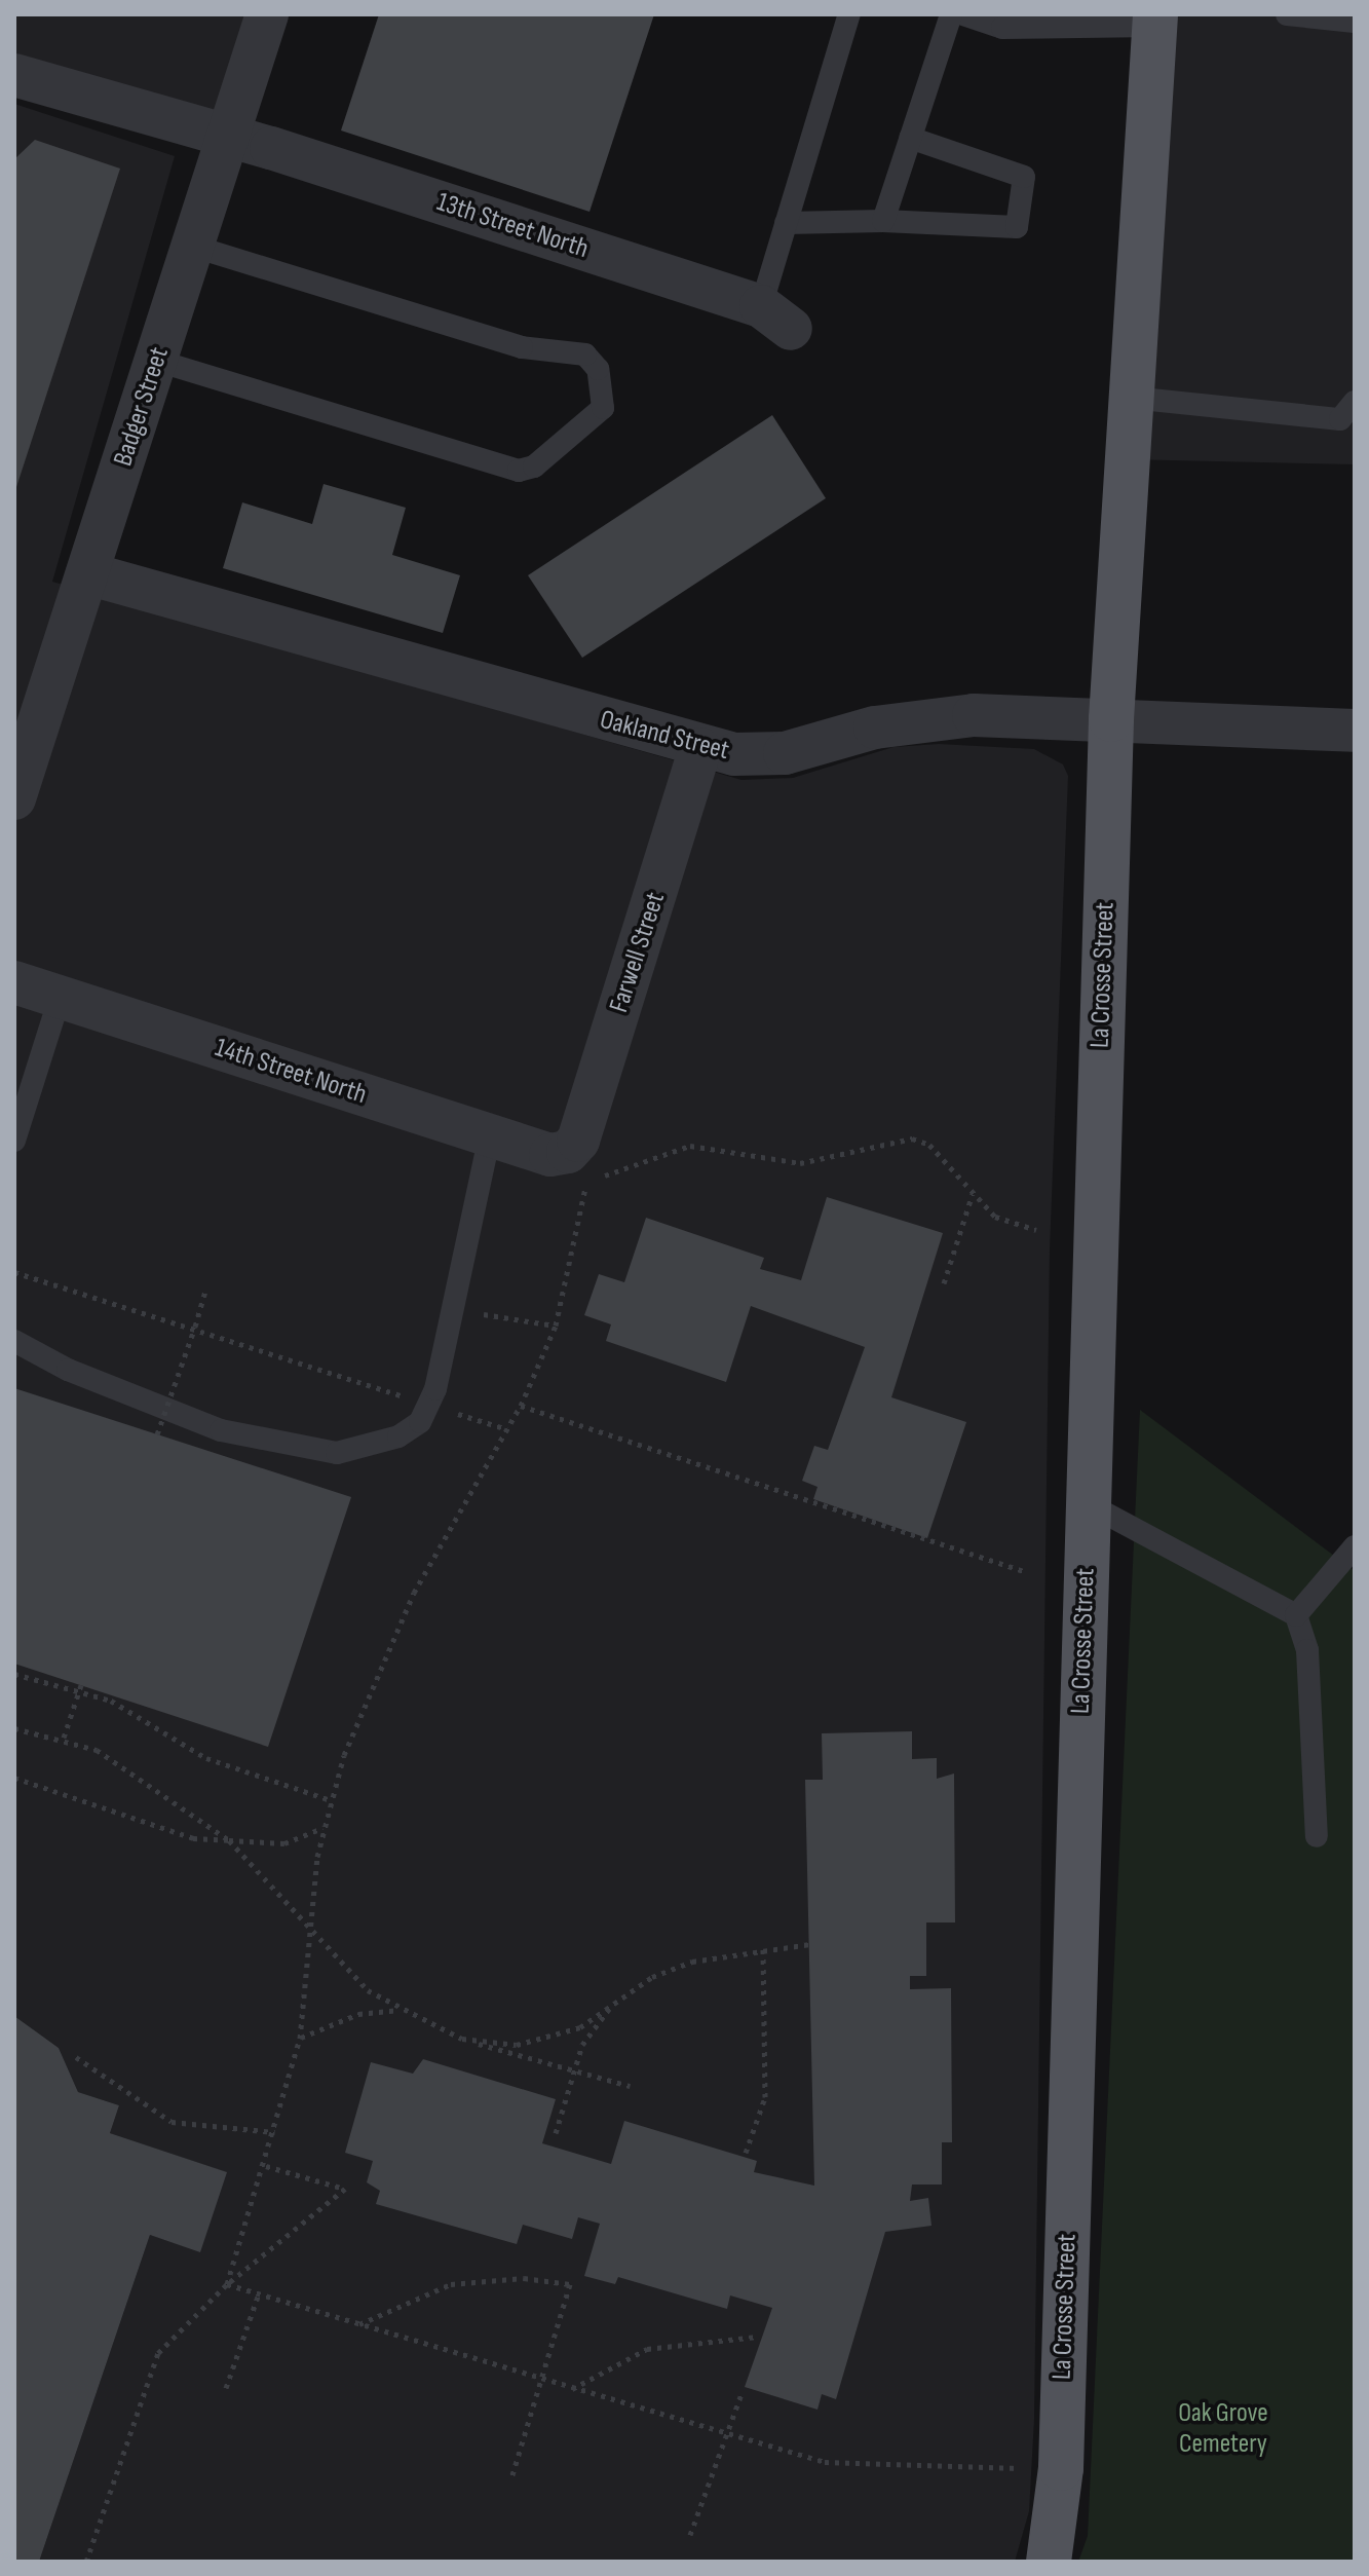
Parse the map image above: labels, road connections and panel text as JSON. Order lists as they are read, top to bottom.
{
  "streets": {
    "main road": ["La Crosse Street"],
    "street": [
      "13th Street North",
      "Badger Street",
      "Oakland Street",
      "Farwell Street",
      "14th Street North"
    ]
  },
  "crossings": [
    ["13th Street North", "Badger Street"],
    ["Badger Street", "Oakland Street"],
    ["Oakland Street", "Farwell Street"],
    ["Oakland Street", "La Crosse Street"],
    ["Farwell Street", "14th Street North"]
  ],
  "parks": ["Oak Grove Cemetery"]
}
